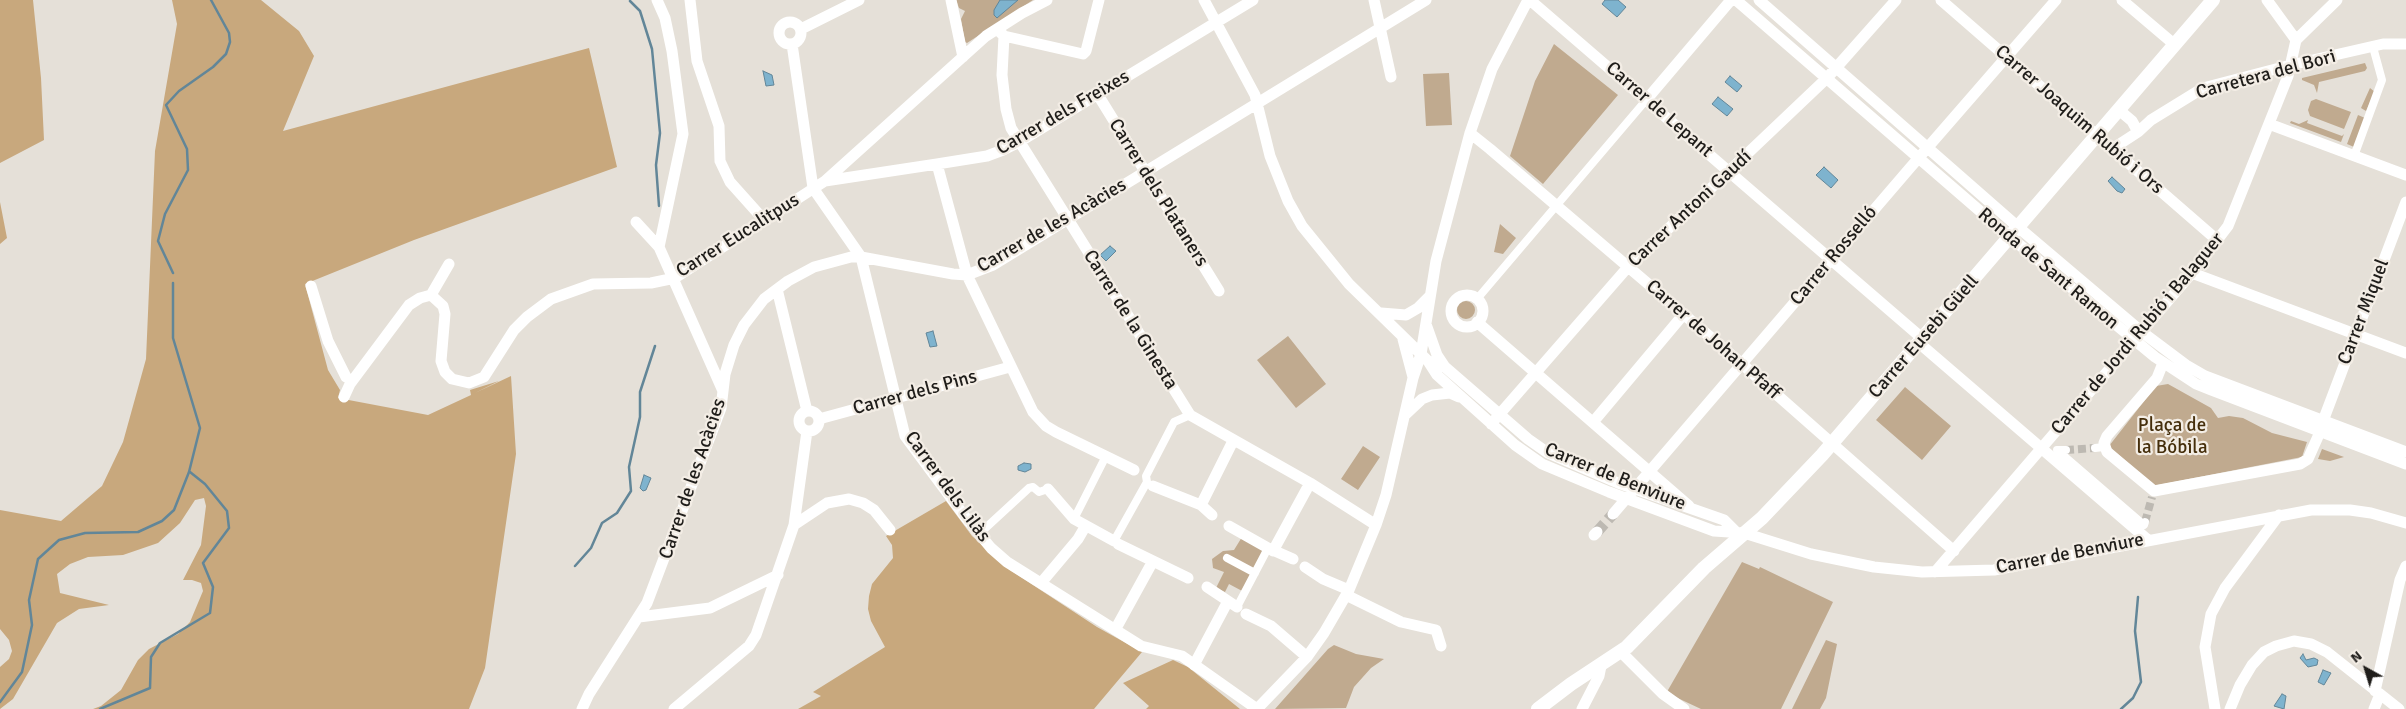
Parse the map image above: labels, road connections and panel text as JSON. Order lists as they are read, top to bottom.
{
  "streets": {
    "street": [
      "Carretera del Bori",
      "Carrer de Lepant",
      "Carrer dels Freixes",
      "Carrer Joaquim Rubió i Ors",
      "Carrer dels Plataners",
      "Carrer Antoni Gaudí",
      "Carrer de les Acàcies",
      "Carrer Eucalitpus",
      "Carrer Rosselló",
      "Ronda de Sant Ramon",
      "Carrer Miquel",
      "Carrer de la Ginesta",
      "Carrer de Jordi Rubió i Balaguer",
      "Carrer Eusebi Güell",
      "Carrer de Johan Pfaff",
      "Carrer dels Pins",
      "Carrer de Benviure",
      "Carrer dels Lilàs"
    ]
  },
  "crossings": [
    ["Carretera del Bori", "Carrer Joaquim Rubió i Ors"],
    ["Carretera del Bori", "Carrer de Jordi Rubió i Balaguer"],
    ["Carrer de Lepant", "Carrer Antoni Gaudí"],
    ["Carrer de Lepant", "Carrer Rosselló"],
    ["Carrer de Lepant", "Carrer de Jordi Rubió i Balaguer"],
    ["Carrer de Lepant", "Carrer Eusebi Güell"],
    ["Carrer de Lepant", "Carrer de Benviure"],
    ["Carrer dels Freixes", "Carrer dels Plataners"],
    ["Carrer dels Freixes", "Carrer Eucalitpus"],
    ["Carrer dels Freixes", "Carrer de la Ginesta"],
    ["Carrer Joaquim Rubió i Ors", "Carrer Rosselló"],
    ["Carrer Joaquim Rubió i Ors", "Carrer de Jordi Rubió i Balaguer"],
    ["Carrer Joaquim Rubió i Ors", "Carrer Eusebi Güell"],
    ["Carrer dels Plataners", "Carrer de les Acàcies"],
    ["Carrer Antoni Gaudí", "Ronda de Sant Ramon"],
    ["Carrer Antoni Gaudí", "Carrer de Johan Pfaff"],
    ["Carrer Antoni Gaudí", "Carrer de Benviure"],
    ["Carrer de les Acàcies", "Carrer de la Ginesta"],
    ["Carrer de les Acàcies", "Carrer dels Lilàs"],
    ["Carrer Eucalitpus", "Carrer de la Ginesta"],
    ["Carrer Eucalitpus", "Carrer dels Lilàs"],
    ["Carrer Rosselló", "Ronda de Sant Ramon"],
    ["Carrer Rosselló", "Carrer de Johan Pfaff"],
    ["Carrer Rosselló", "Carrer de Benviure"],
    ["Ronda de Sant Ramon", "Carrer Miquel"],
    ["Ronda de Sant Ramon", "Carrer de Jordi Rubió i Balaguer"],
    ["Ronda de Sant Ramon", "Carrer Eusebi Güell"],
    ["Carrer de Jordi Rubió i Balaguer", "Carrer de Johan Pfaff"],
    ["Carrer de Jordi Rubió i Balaguer", "Carrer de Benviure"],
    ["Carrer Eusebi Güell", "Carrer de Johan Pfaff"],
    ["Carrer Eusebi Güell", "Carrer de Benviure"],
    ["Carrer dels Pins", "Carrer dels Lilàs"]
  ],
  "parks": ["Plaça de la Bóbila"],
  "north": "top left"
}
